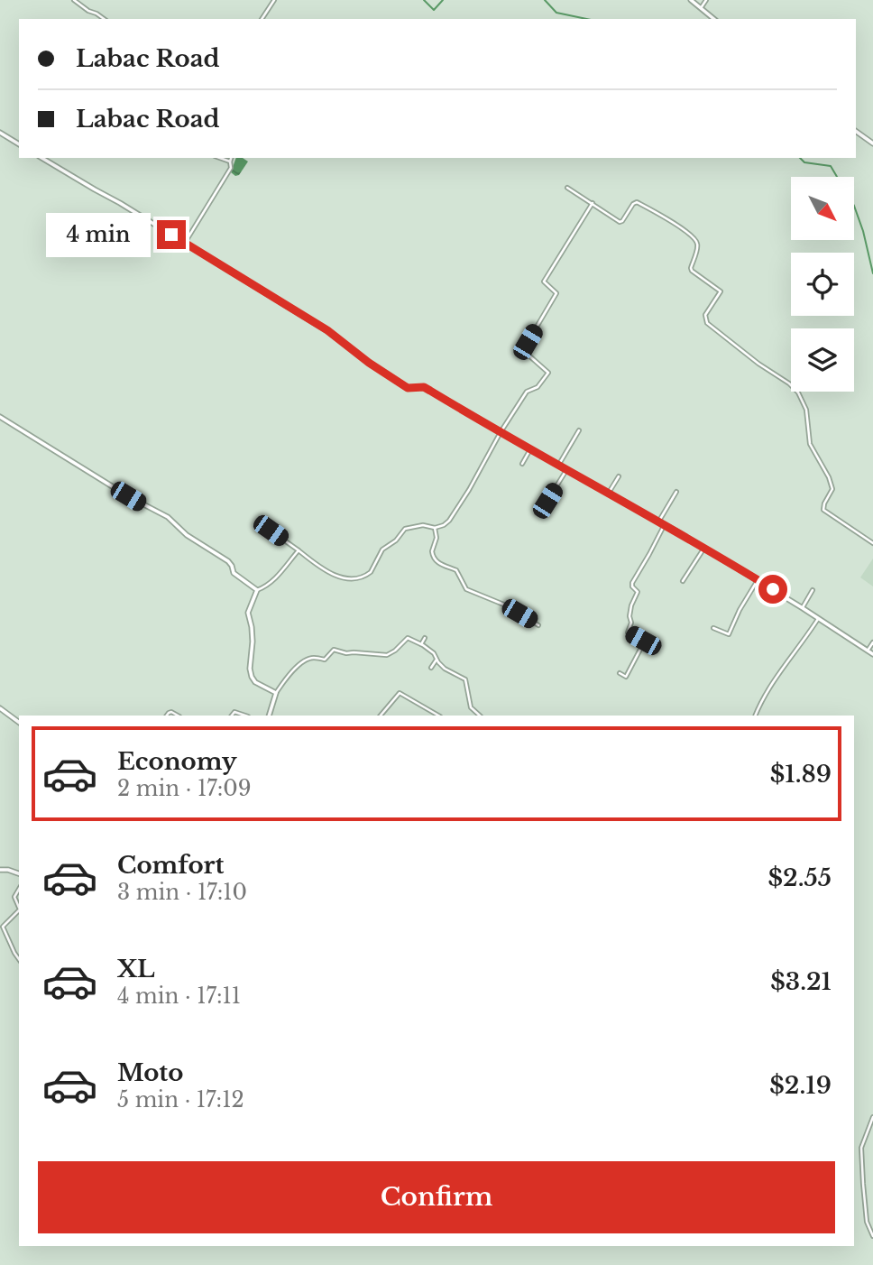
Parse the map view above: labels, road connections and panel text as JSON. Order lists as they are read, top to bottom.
{
  "north": "bottom right",
  "page": {
    "banner": ["Labac Road", "Labac Road"],
    "bubble": "4 min",
    "list": [
      {
        "name": "Economy",
        "note": "2 min · 17:09",
        "value": "$1.89"
      },
      {
        "name": "Comfort",
        "note": "3 min · 17:10",
        "value": "$2.55"
      },
      {
        "name": "XL",
        "note": "4 min · 17:11",
        "value": "$3.21"
      },
      {
        "name": "Moto",
        "note": "5 min · 17:12",
        "value": "$2.19"
      }
    ],
    "buttons": "Confirm"
  }
}
